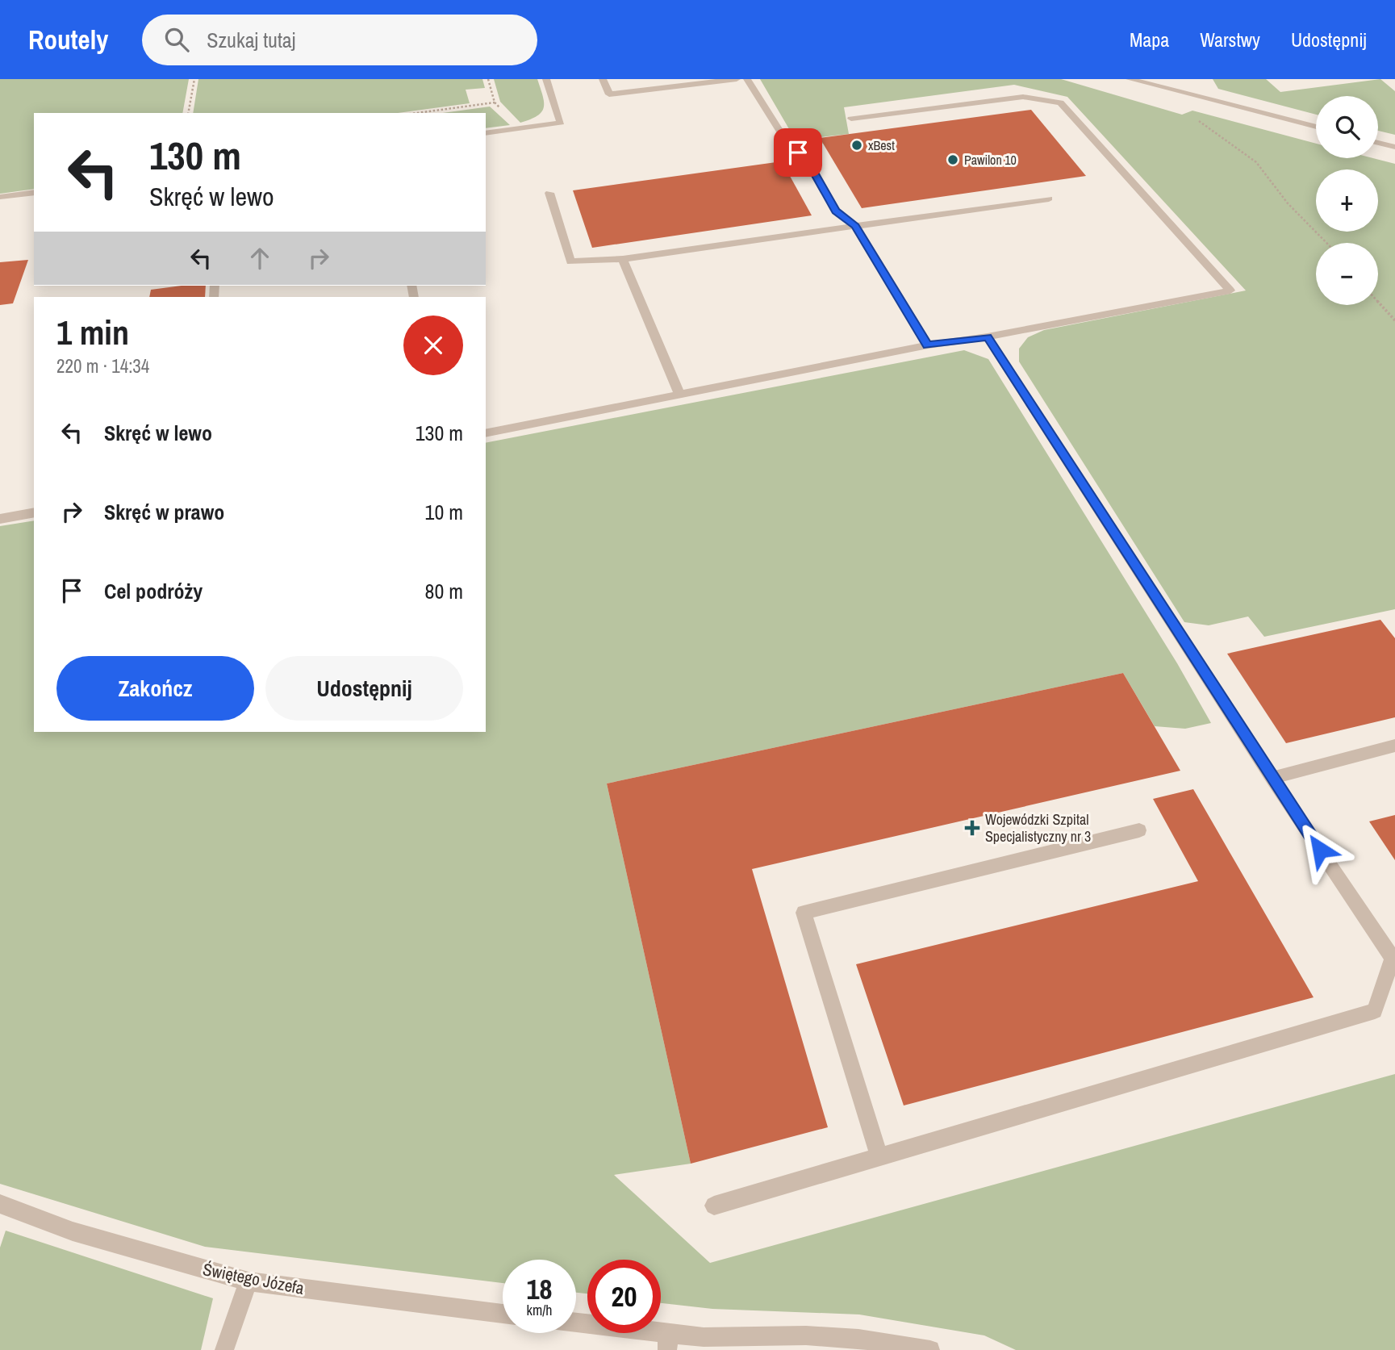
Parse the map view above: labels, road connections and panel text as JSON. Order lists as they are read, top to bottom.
{
  "streets": {
    "street": ["Świętego Józefa"]
  },
  "places": {
    "other": ["xBest", "Pawilon 10"],
    "health": ["Wojewódzki Szpital Specjalistyczny nr 3"]
  },
  "page": {
    "header": "Routely",
    "search": "Szukaj tutaj",
    "nav": ["Mapa", "Warstwy", "Udostępnij"],
    "map_buttons": ["+", "−"],
    "turn": ["130 m", "Skręć w lewo"],
    "heading": ["1 min", "220 m · 14:34"],
    "list": [
      {
        "name": "Skręć w lewo",
        "value": "130 m"
      },
      {
        "name": "Skręć w prawo",
        "value": "10 m"
      },
      {
        "name": "Cel podróży",
        "value": "80 m"
      }
    ],
    "buttons": ["Zakończ", "Udostępnij"],
    "speed": "18 km/h",
    "limit": "20"
  }
}
